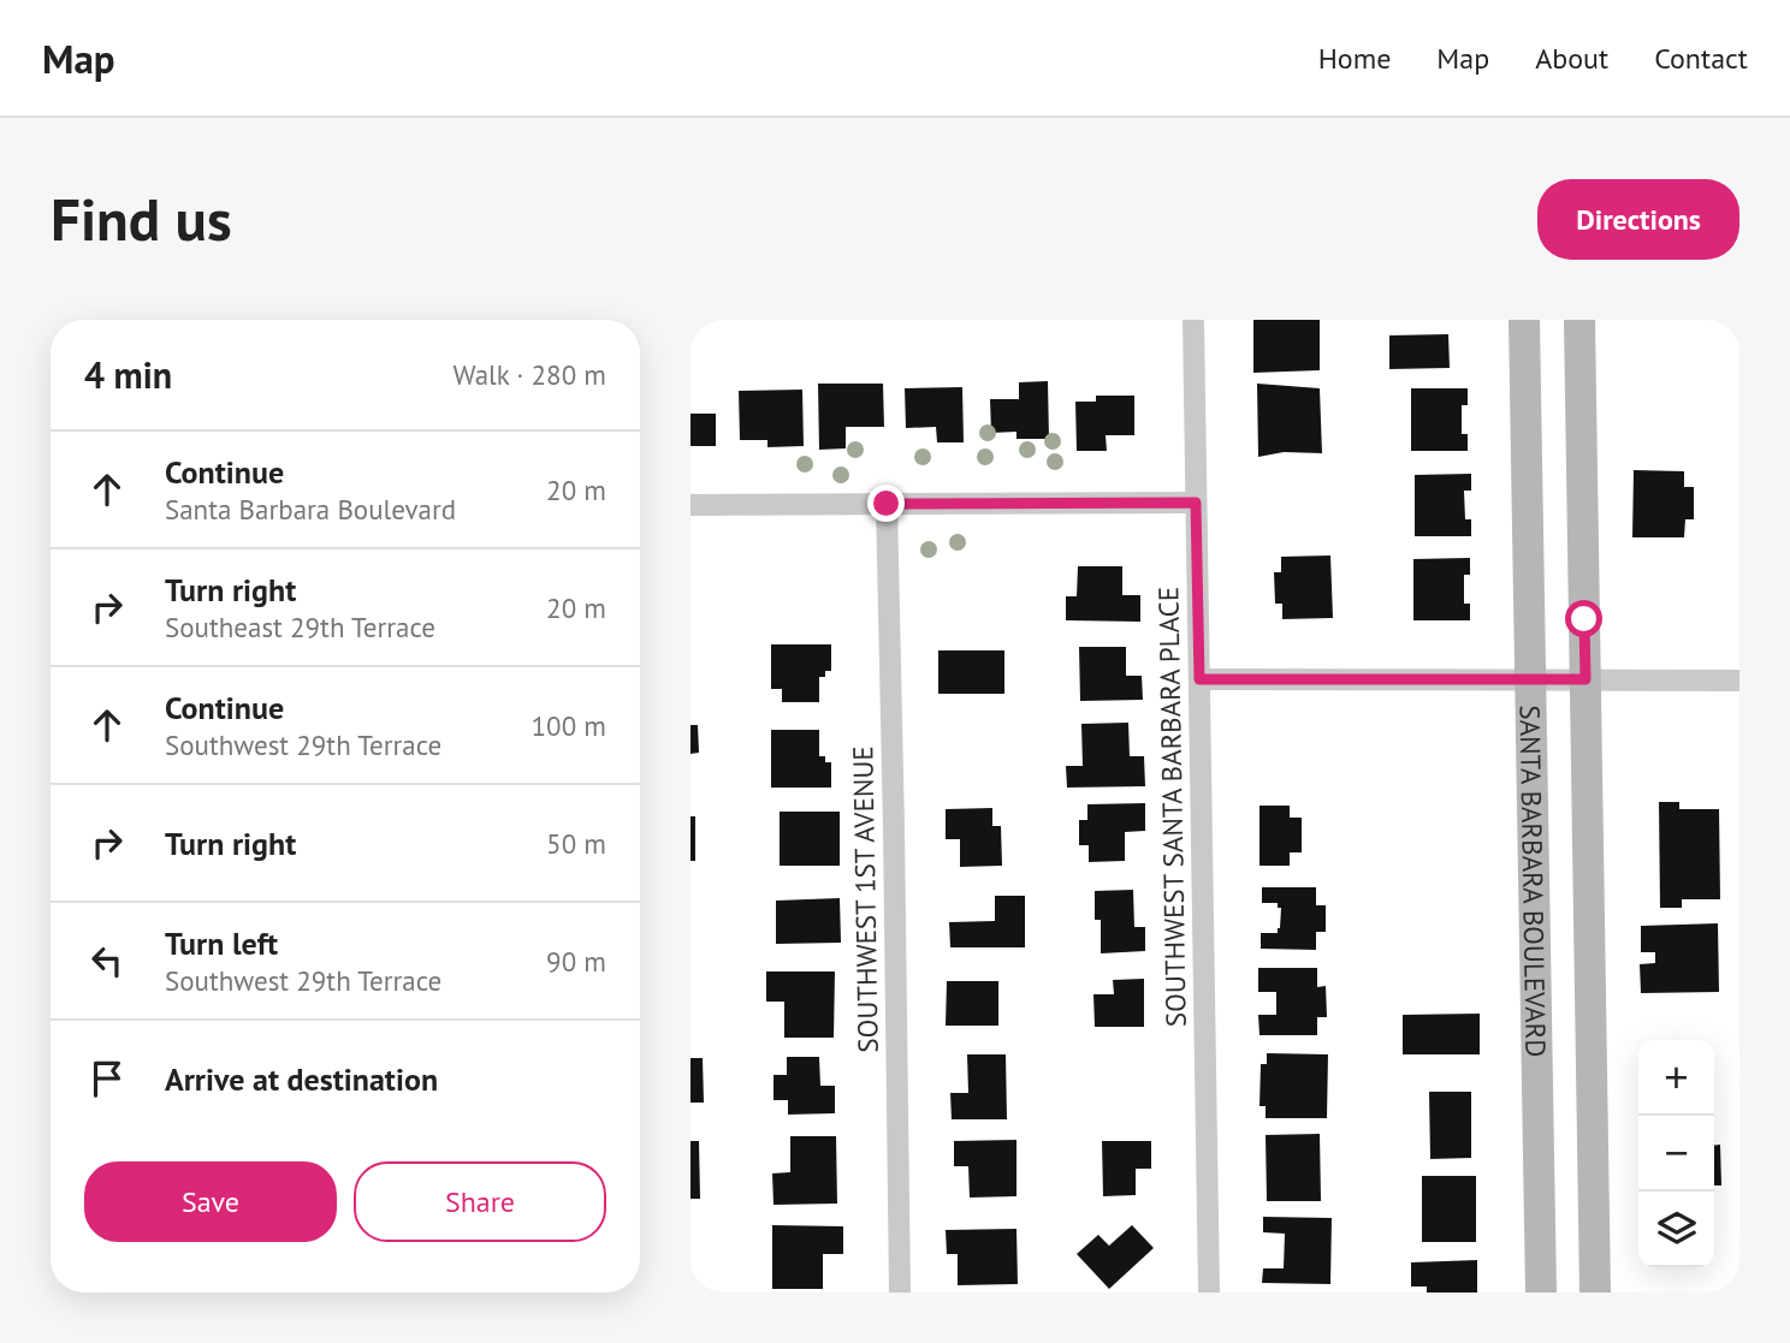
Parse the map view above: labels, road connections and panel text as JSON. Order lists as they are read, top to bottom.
{
  "streets": {
    "main road": ["SANTA BARBARA BOULEVARD"],
    "street": ["SOUTHWEST SANTA BARBARA PLACE", "SOUTHWEST 1ST AVENUE"]
  },
  "page": {
    "header": "Map",
    "nav": [
      "Home",
      "Map",
      "About",
      "Contact"
    ],
    "buttons": [
      "Directions",
      ["Save", "Share"]
    ],
    "title": "Find us",
    "heading": ["4 min", "Walk · 280 m"],
    "list": [
      ["Continue", "Santa Barbara Boulevard", "20 m"],
      ["Turn right", "Southeast 29th Terrace", "20 m"],
      ["Continue", "Southwest 29th Terrace", "100 m"],
      ["Turn right", "50 m"],
      ["Turn left", "Southwest 29th Terrace", "90 m"],
      "Arrive at destination"
    ],
    "map_buttons": ["+", "−"]
  }
}
